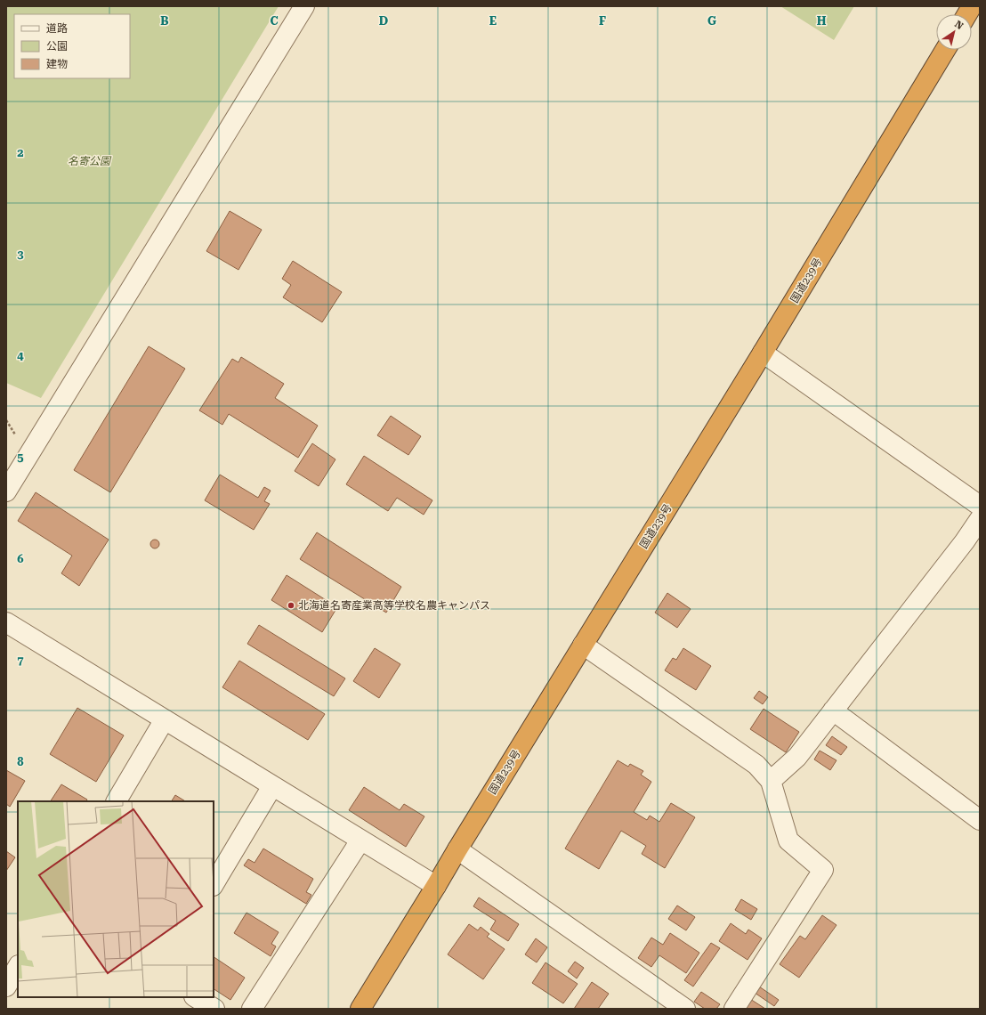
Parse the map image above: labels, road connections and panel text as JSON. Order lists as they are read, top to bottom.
{
  "streets": {
    "highway": ["国道239号"]
  },
  "parks": ["名寄公園"],
  "places": ["北海道名寄産業高等学校名農キャンパス"],
  "legend": ["道路", "公園", "建物"],
  "north": "top right",
  "grid": {
    "columns": [
      "B",
      "C",
      "D",
      "E",
      "F",
      "G",
      "H"
    ],
    "rows": [
      "2",
      "3",
      "4",
      "5",
      "6",
      "7",
      "8"
    ]
  }
}
